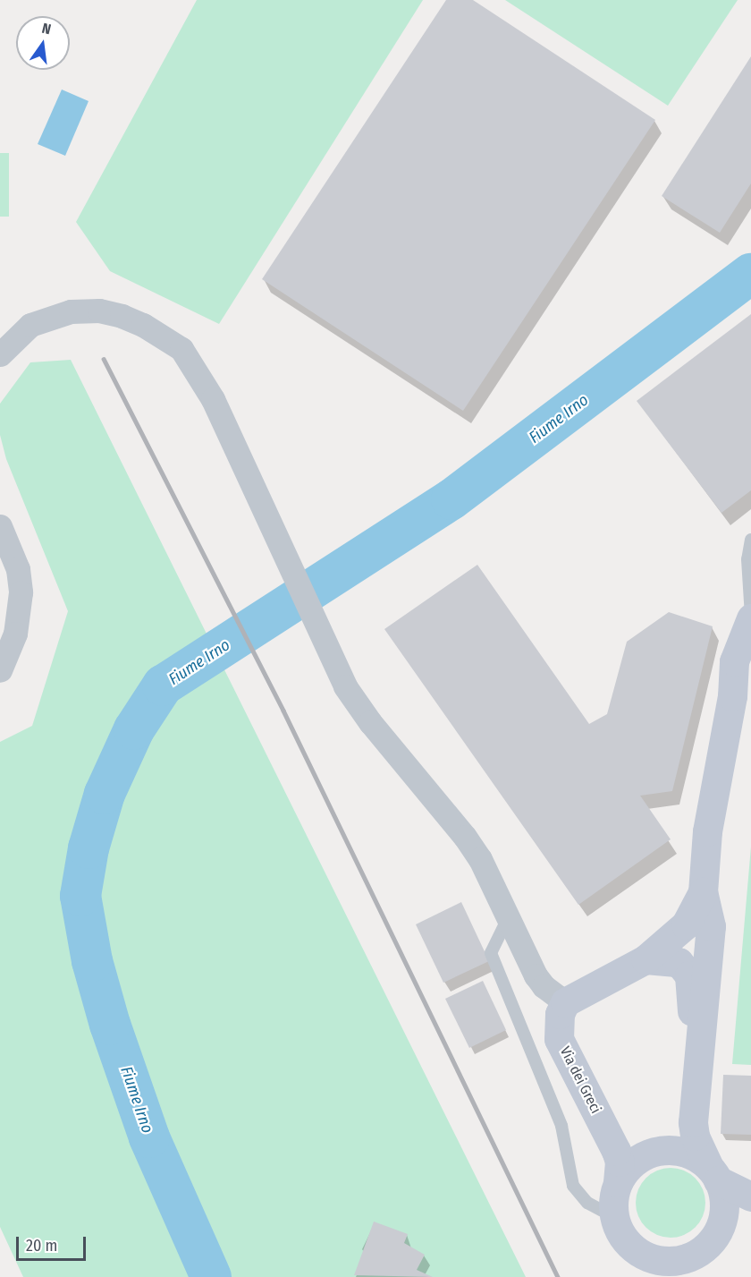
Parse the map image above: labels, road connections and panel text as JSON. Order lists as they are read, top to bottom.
{
  "streets": {
    "main road": ["Via dei Greci"]
  },
  "water": ["Fiume Irno"],
  "scale_bar": "20 m",
  "north": "top"
}
